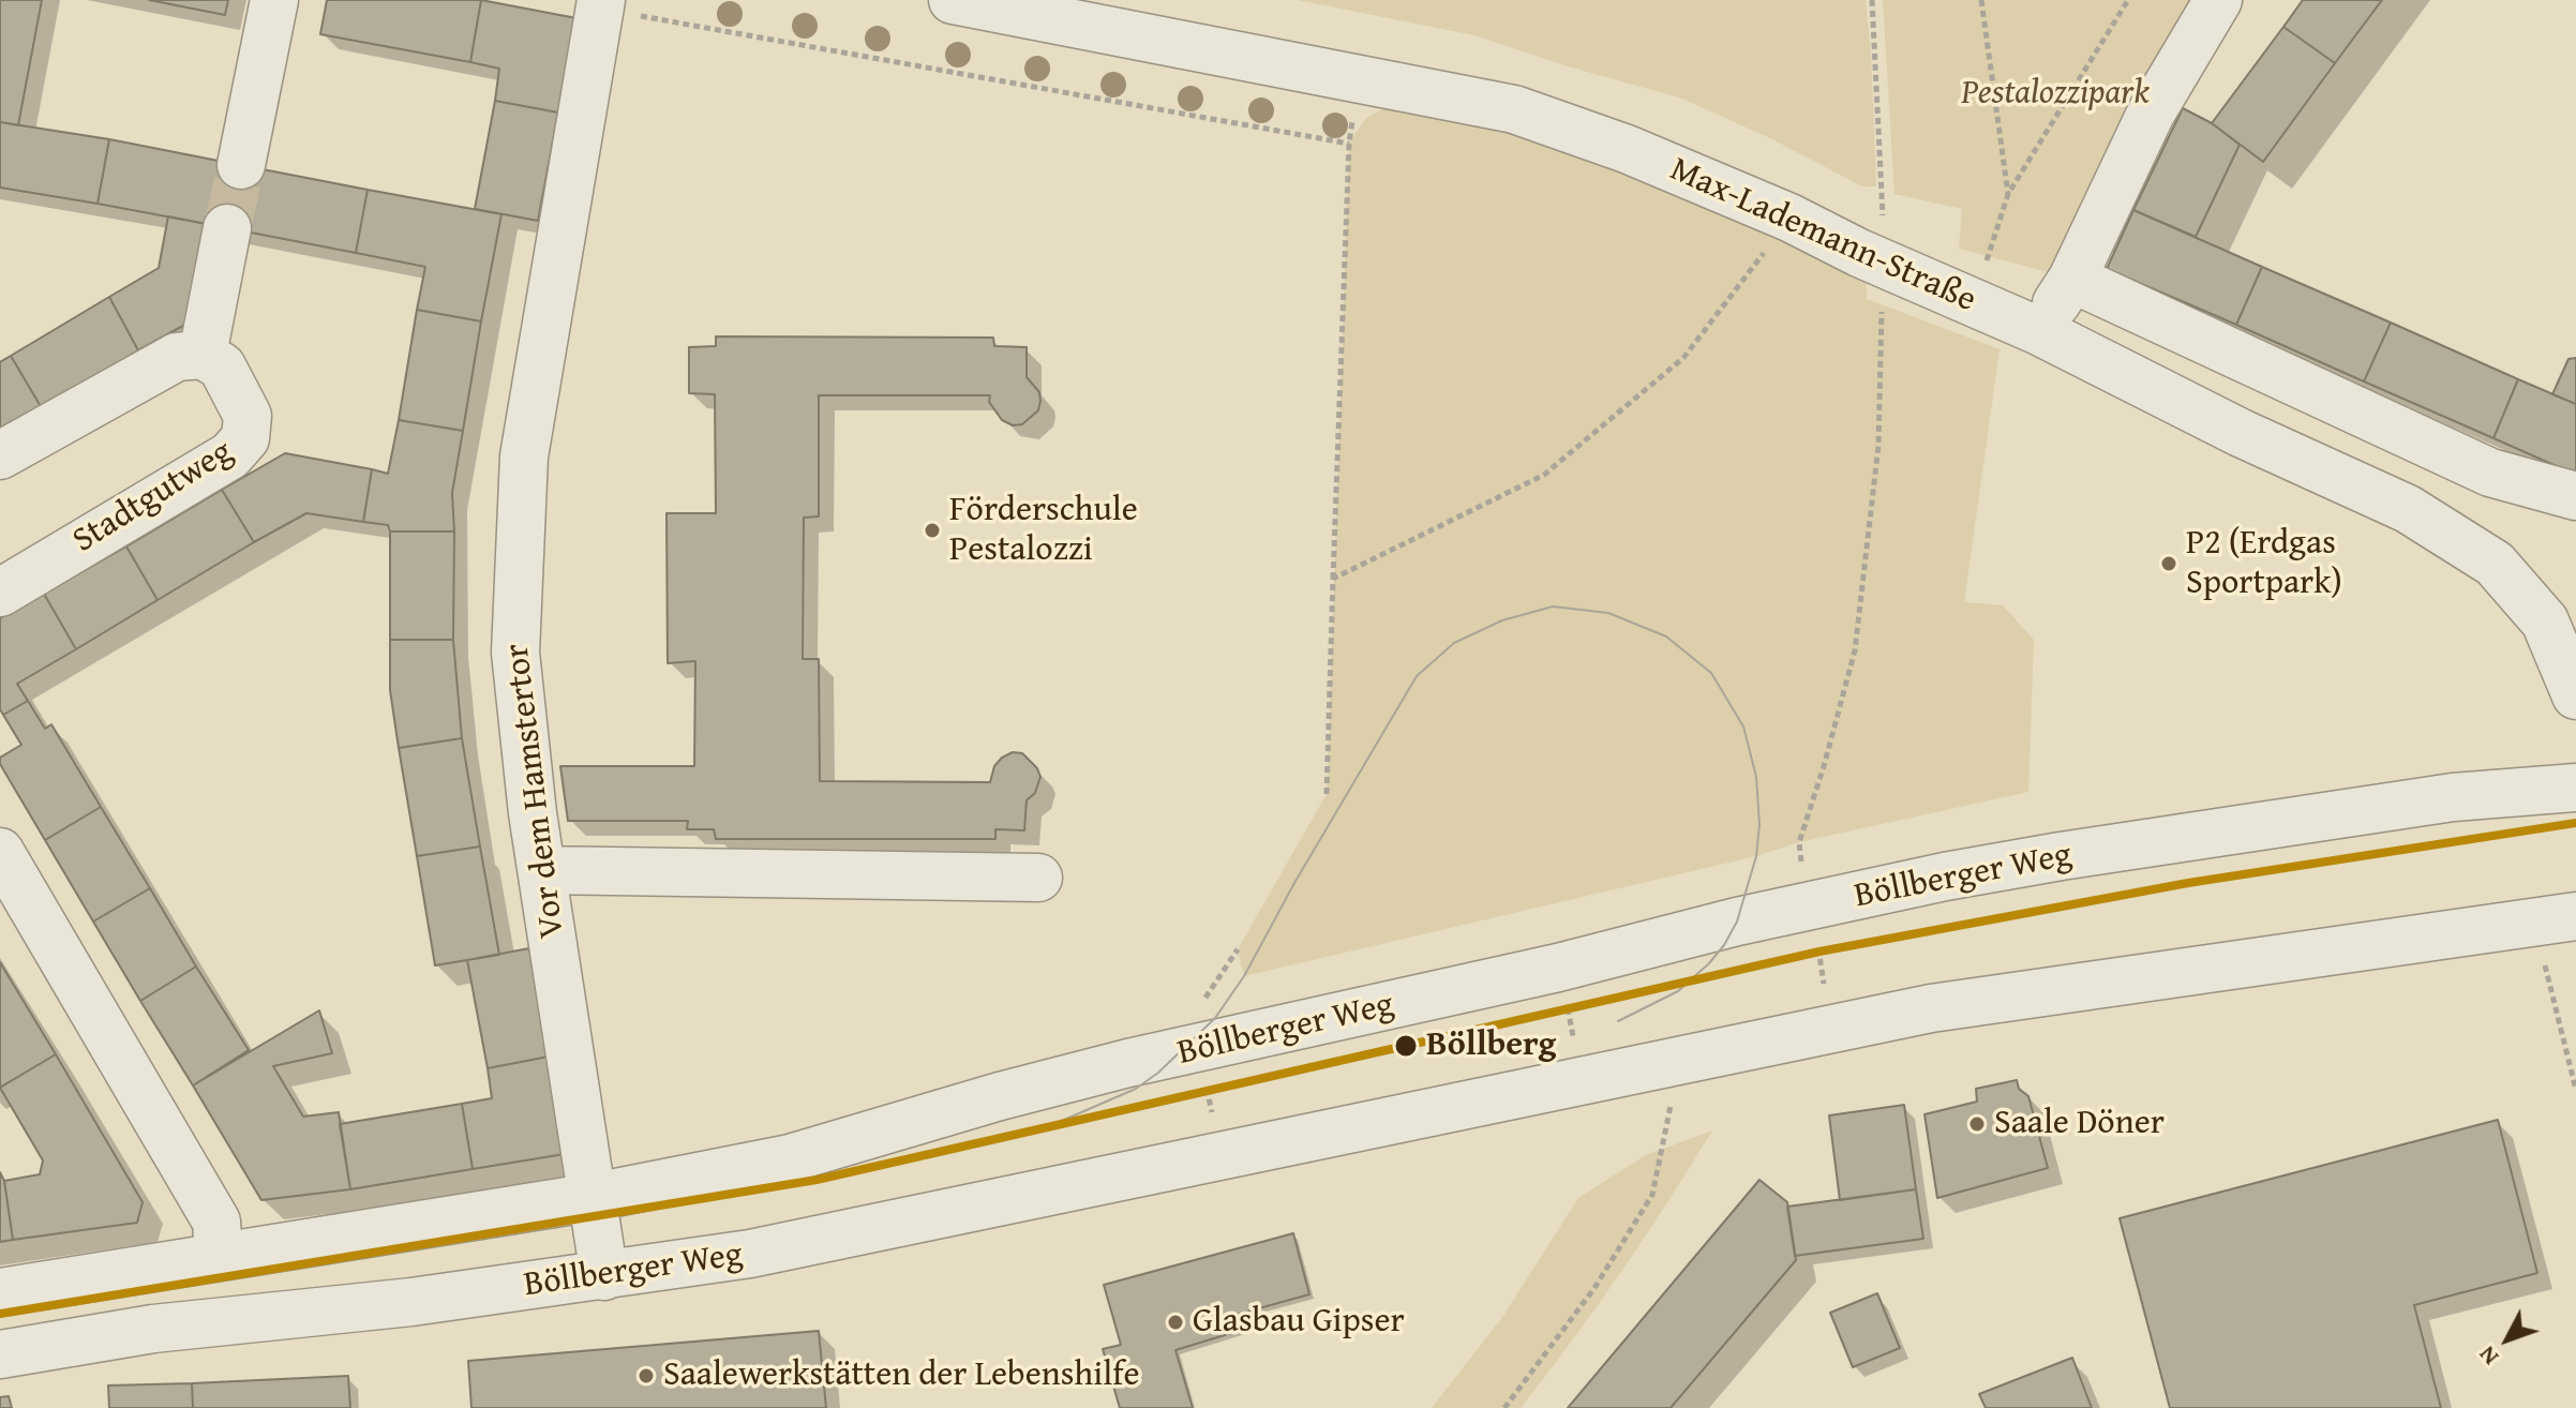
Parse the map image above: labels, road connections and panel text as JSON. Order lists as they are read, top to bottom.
{
  "streets": {
    "street": [
      "Max-Lademann-Straße",
      "Stadtgutweg",
      "Vor dem Hamstertor",
      "Böllberger Weg"
    ]
  },
  "crossings": [
    ["Vor dem Hamstertor", "Böllberger Weg"]
  ],
  "parks": ["Pestalozzipark"],
  "places": [
    "Förderschule Pestalozzi",
    "P2 (Erdgas Sportpark)",
    "Böllberg",
    "Saale Döner",
    "Glasbau Gipser",
    "Saalewerkstätten der Lebenshilfe"
  ],
  "north": "bottom left"
}
